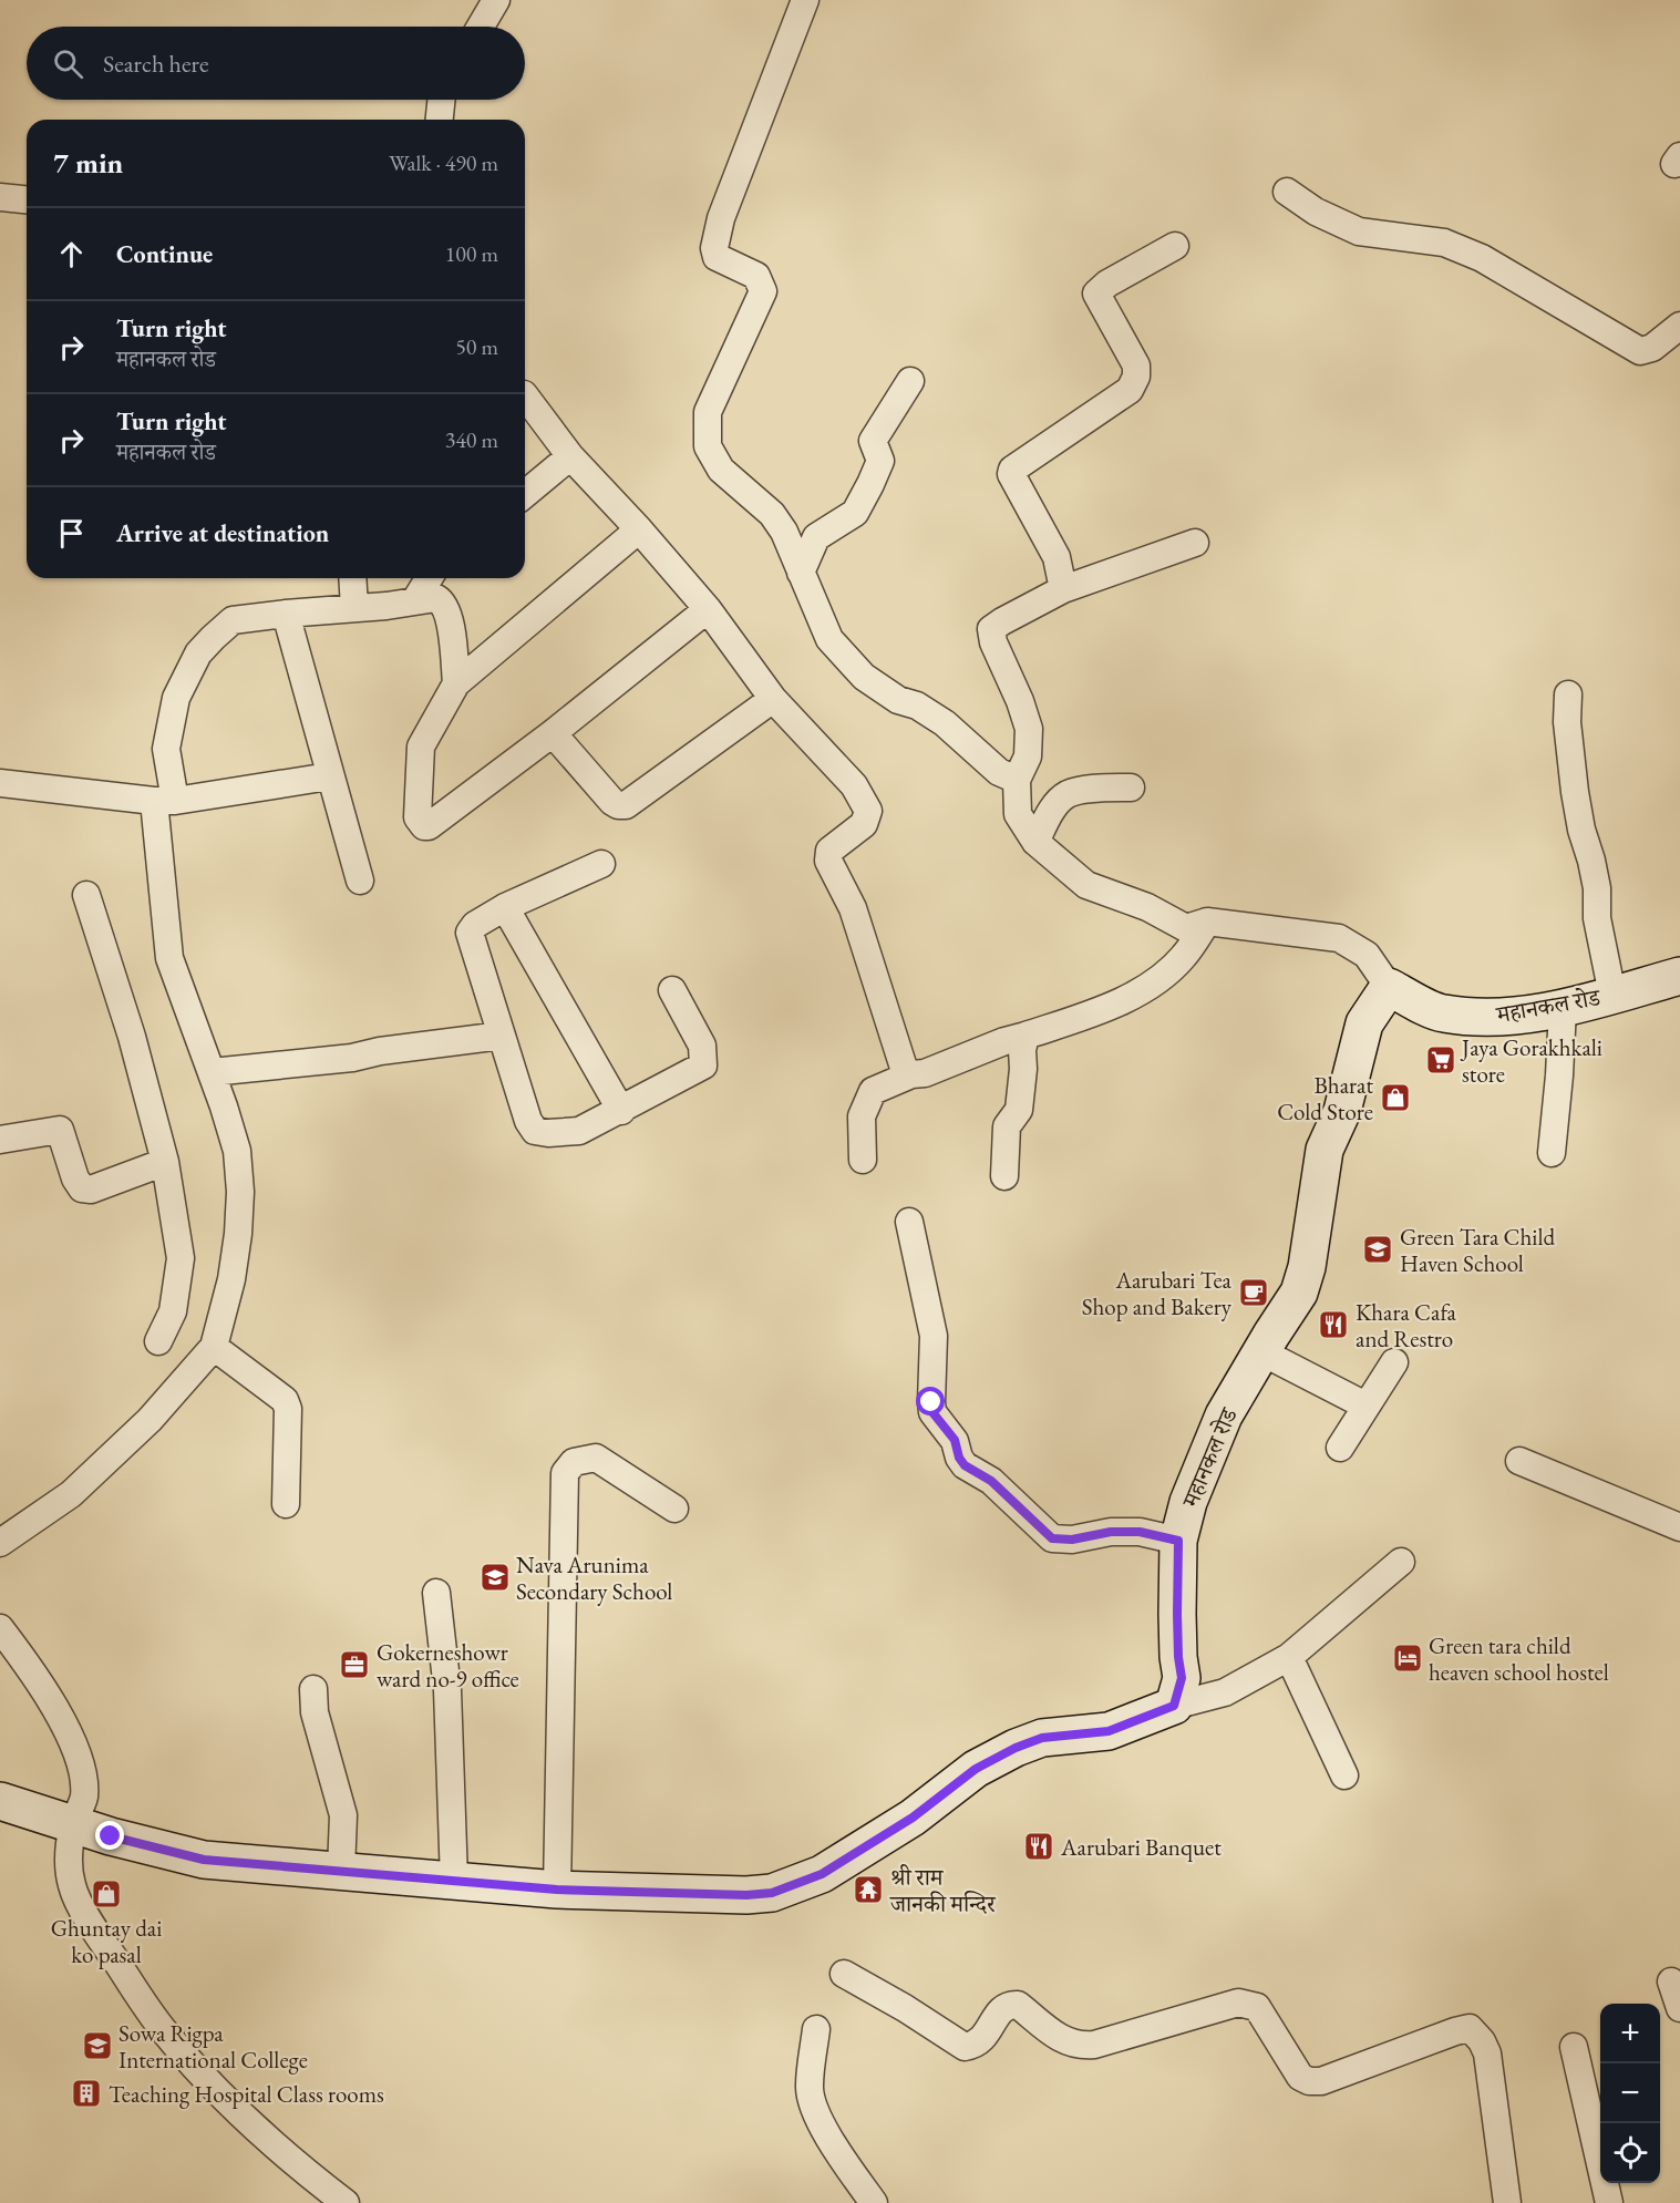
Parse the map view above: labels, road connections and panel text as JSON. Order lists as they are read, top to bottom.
{
  "streets": {
    "main road": ["महानकल रोड"]
  },
  "places": {
    "supermarket": ["Jaya Gorakhkali store"],
    "shop": ["Bharat Cold Store", "Ghuntay dai ko pasal"],
    "school or university": ["Green Tara Child Haven School", "Nava Arunima Secondary School", "Sowa Rigpa International College"],
    "cafe": ["Aarubari Tea Shop and Bakery"],
    "restaurant": ["Khara Cafa and Restro", "Aarubari Banquet"],
    "hotel": ["Green tara child heaven school hostel"],
    "office": ["Gokerneshowr ward no-9 office"],
    "temple": ["श्री राम जानकी मन्दिर"],
    "building": ["Teaching Hospital Class rooms"]
  },
  "page": {
    "search": "Search here",
    "heading": ["7 min", "Walk · 490 m"],
    "list": [
      ["Continue", "100 m"],
      ["Turn right", "महानकल रोड", "50 m"],
      ["Turn right", "महानकल रोड", "340 m"],
      "Arrive at destination"
    ],
    "map_buttons": ["+", "−"]
  }
}
